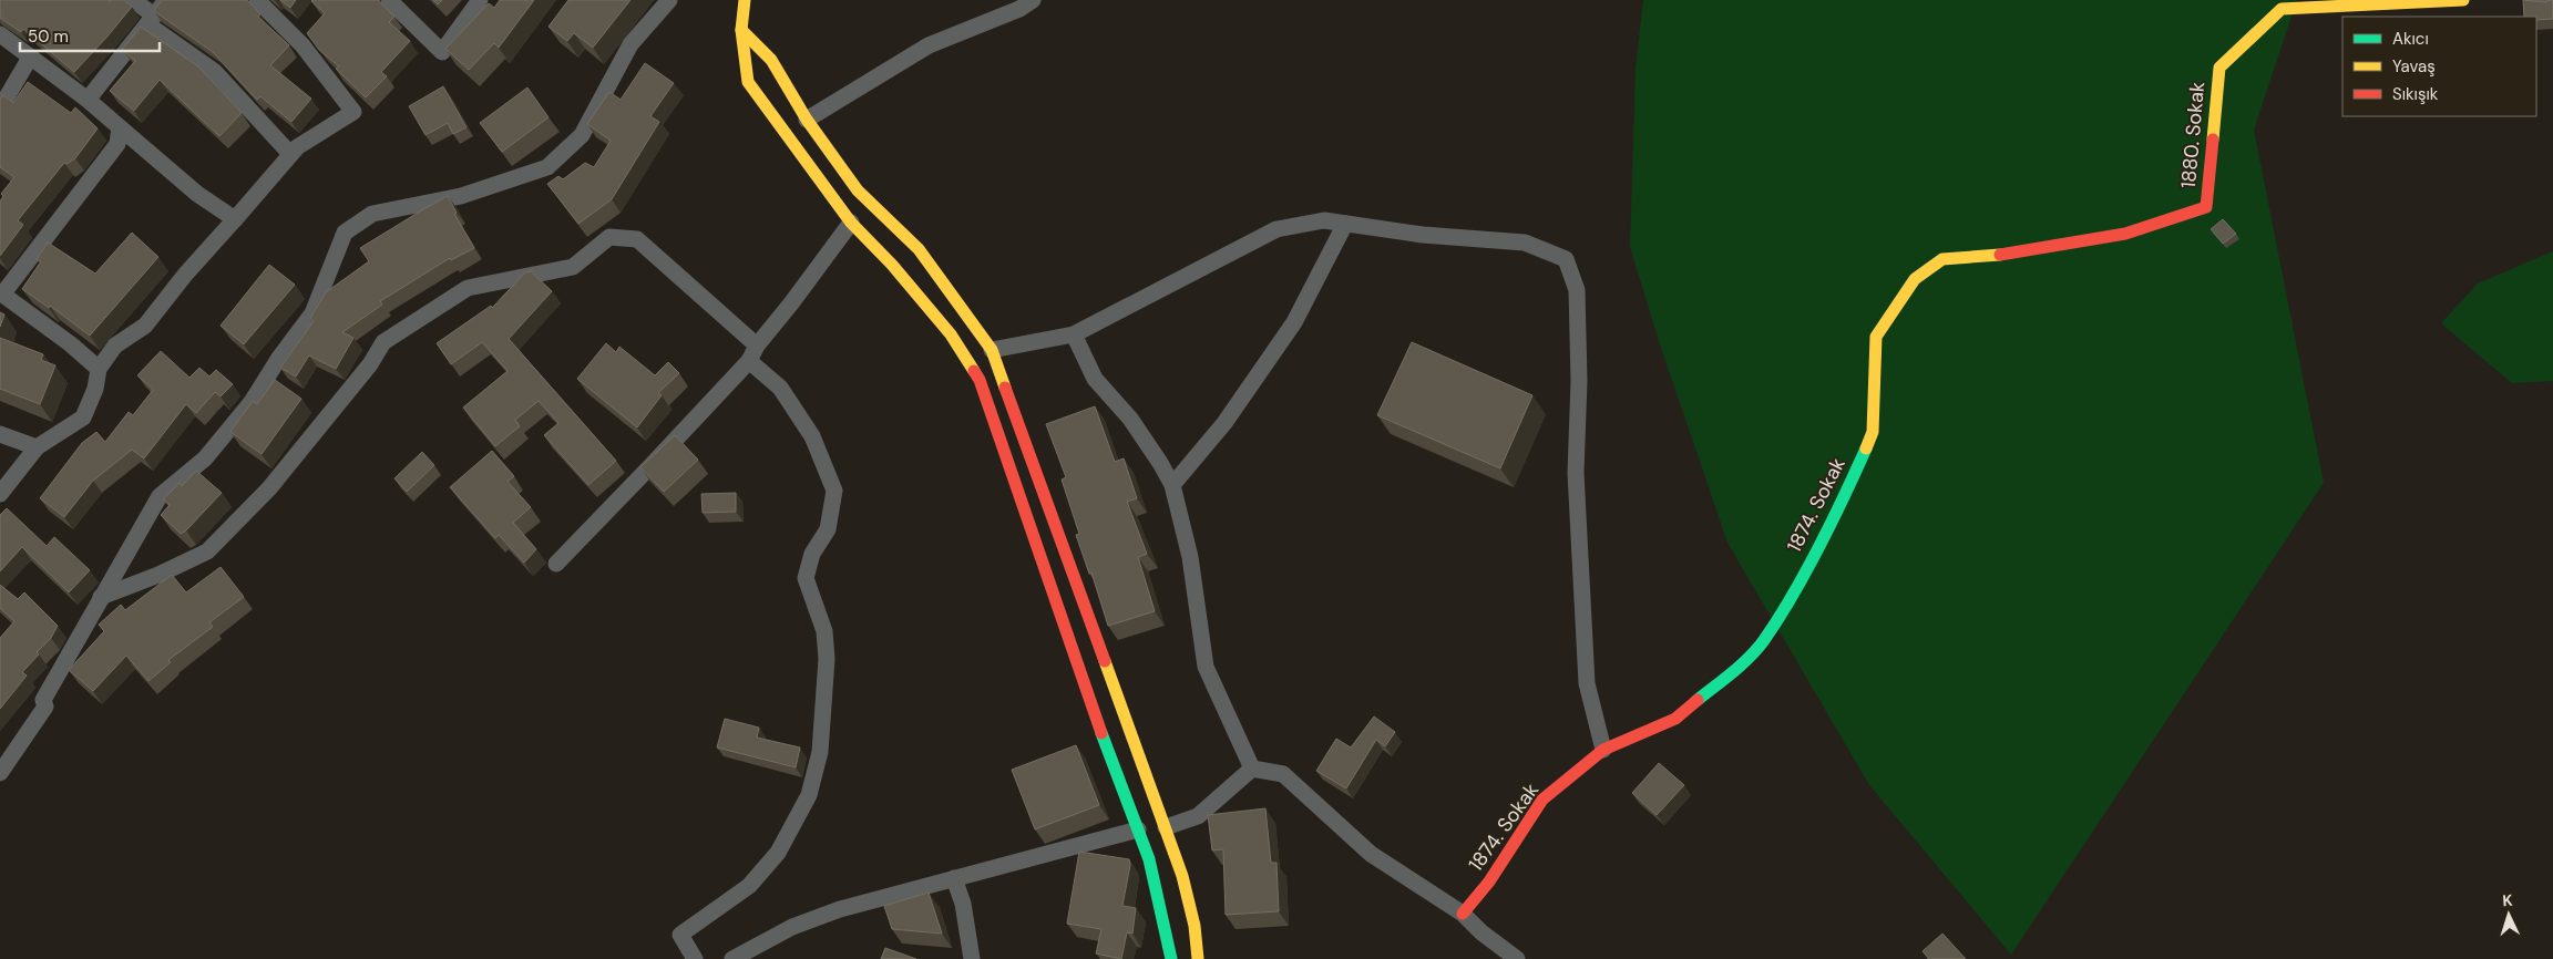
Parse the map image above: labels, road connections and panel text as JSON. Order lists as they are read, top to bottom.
{
  "streets": {
    "street": ["1880. Sokak", "1874. Sokak"]
  },
  "crossings": [
    ["1880. Sokak", "1874. Sokak"]
  ],
  "legend": ["Akıcı", "Yavaş", "Sıkışık"],
  "scale_bar": "50 m",
  "north": "top"
}
